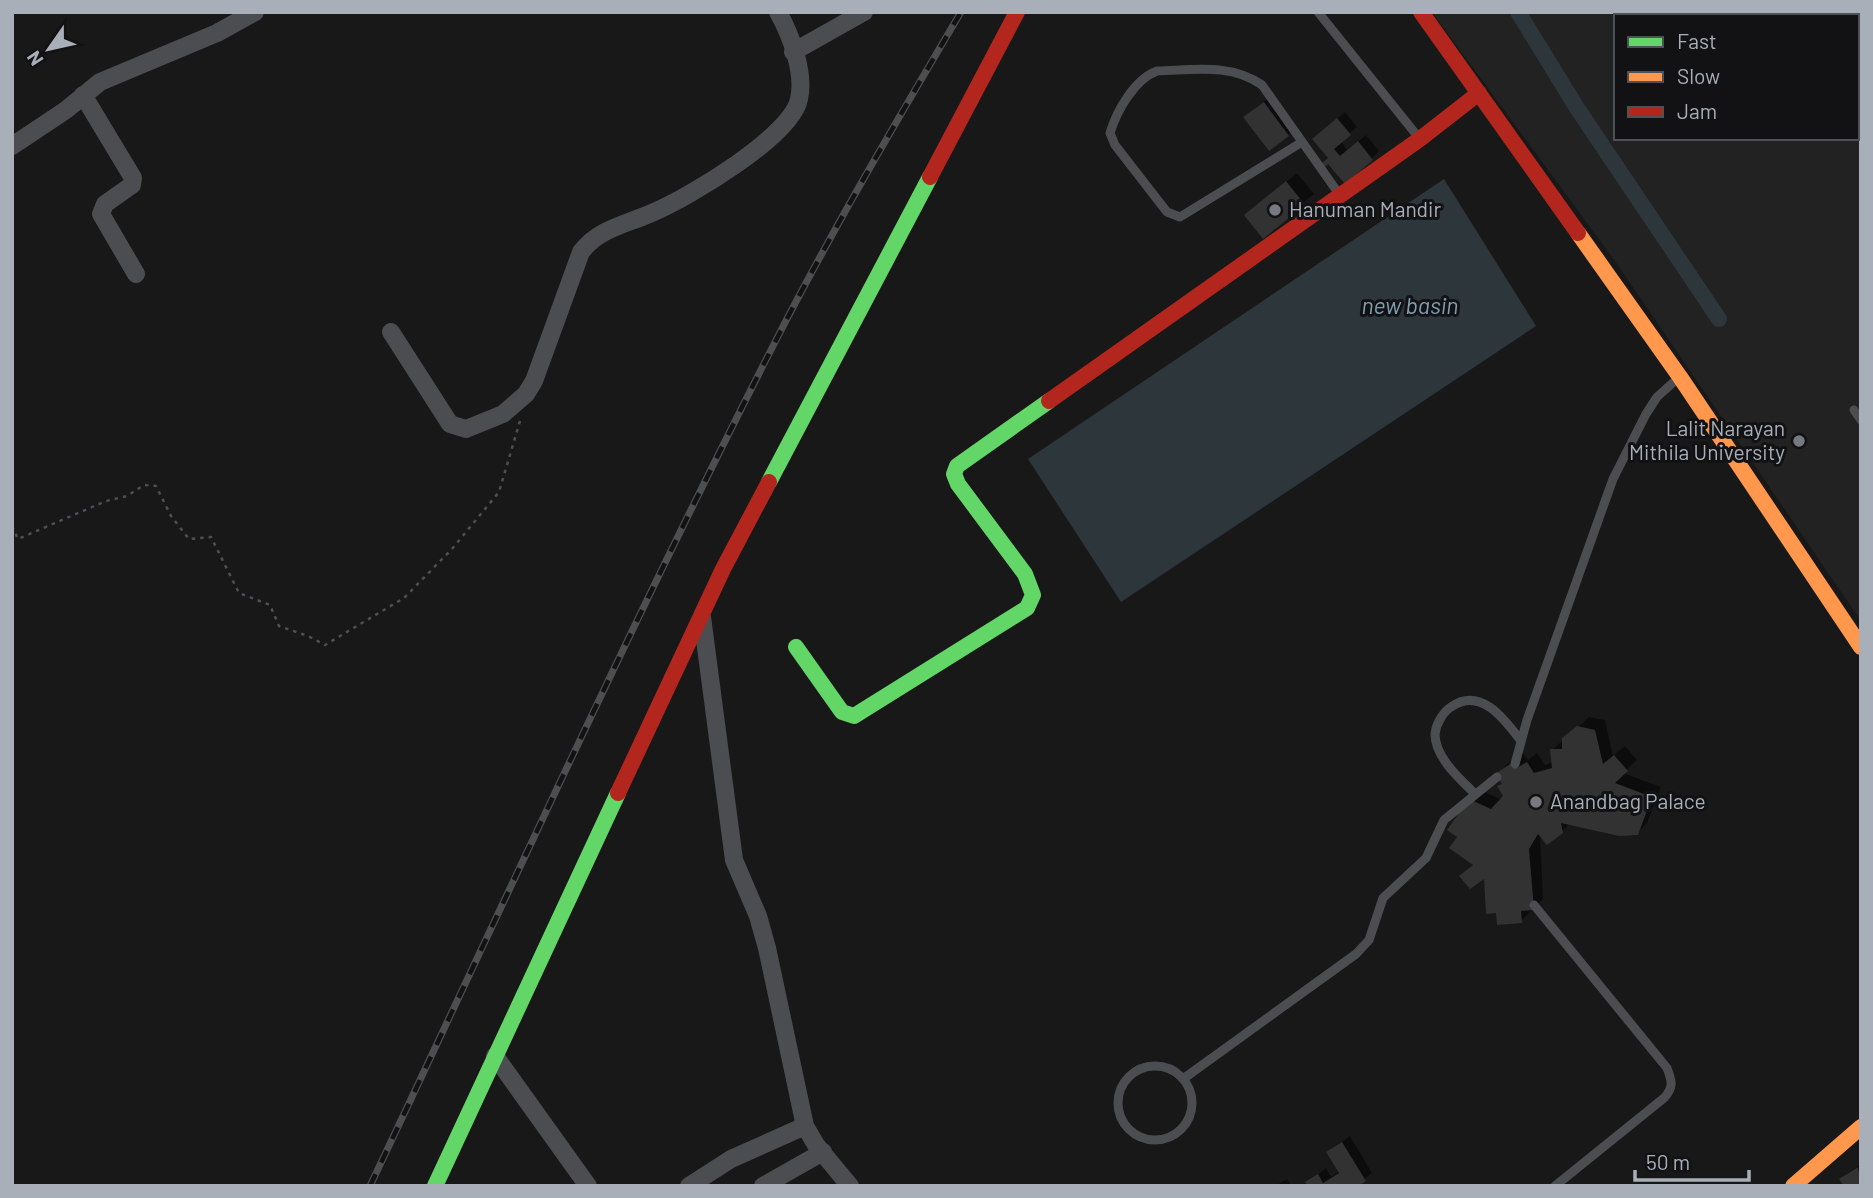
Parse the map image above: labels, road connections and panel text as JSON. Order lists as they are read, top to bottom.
{
  "water": ["new basin"],
  "places": ["Hanuman Mandir", "Lalit Narayan Mithila University", "Anandbag Palace"],
  "legend": ["Fast", "Slow", "Jam"],
  "scale_bar": "50 m",
  "north": "bottom left"
}
